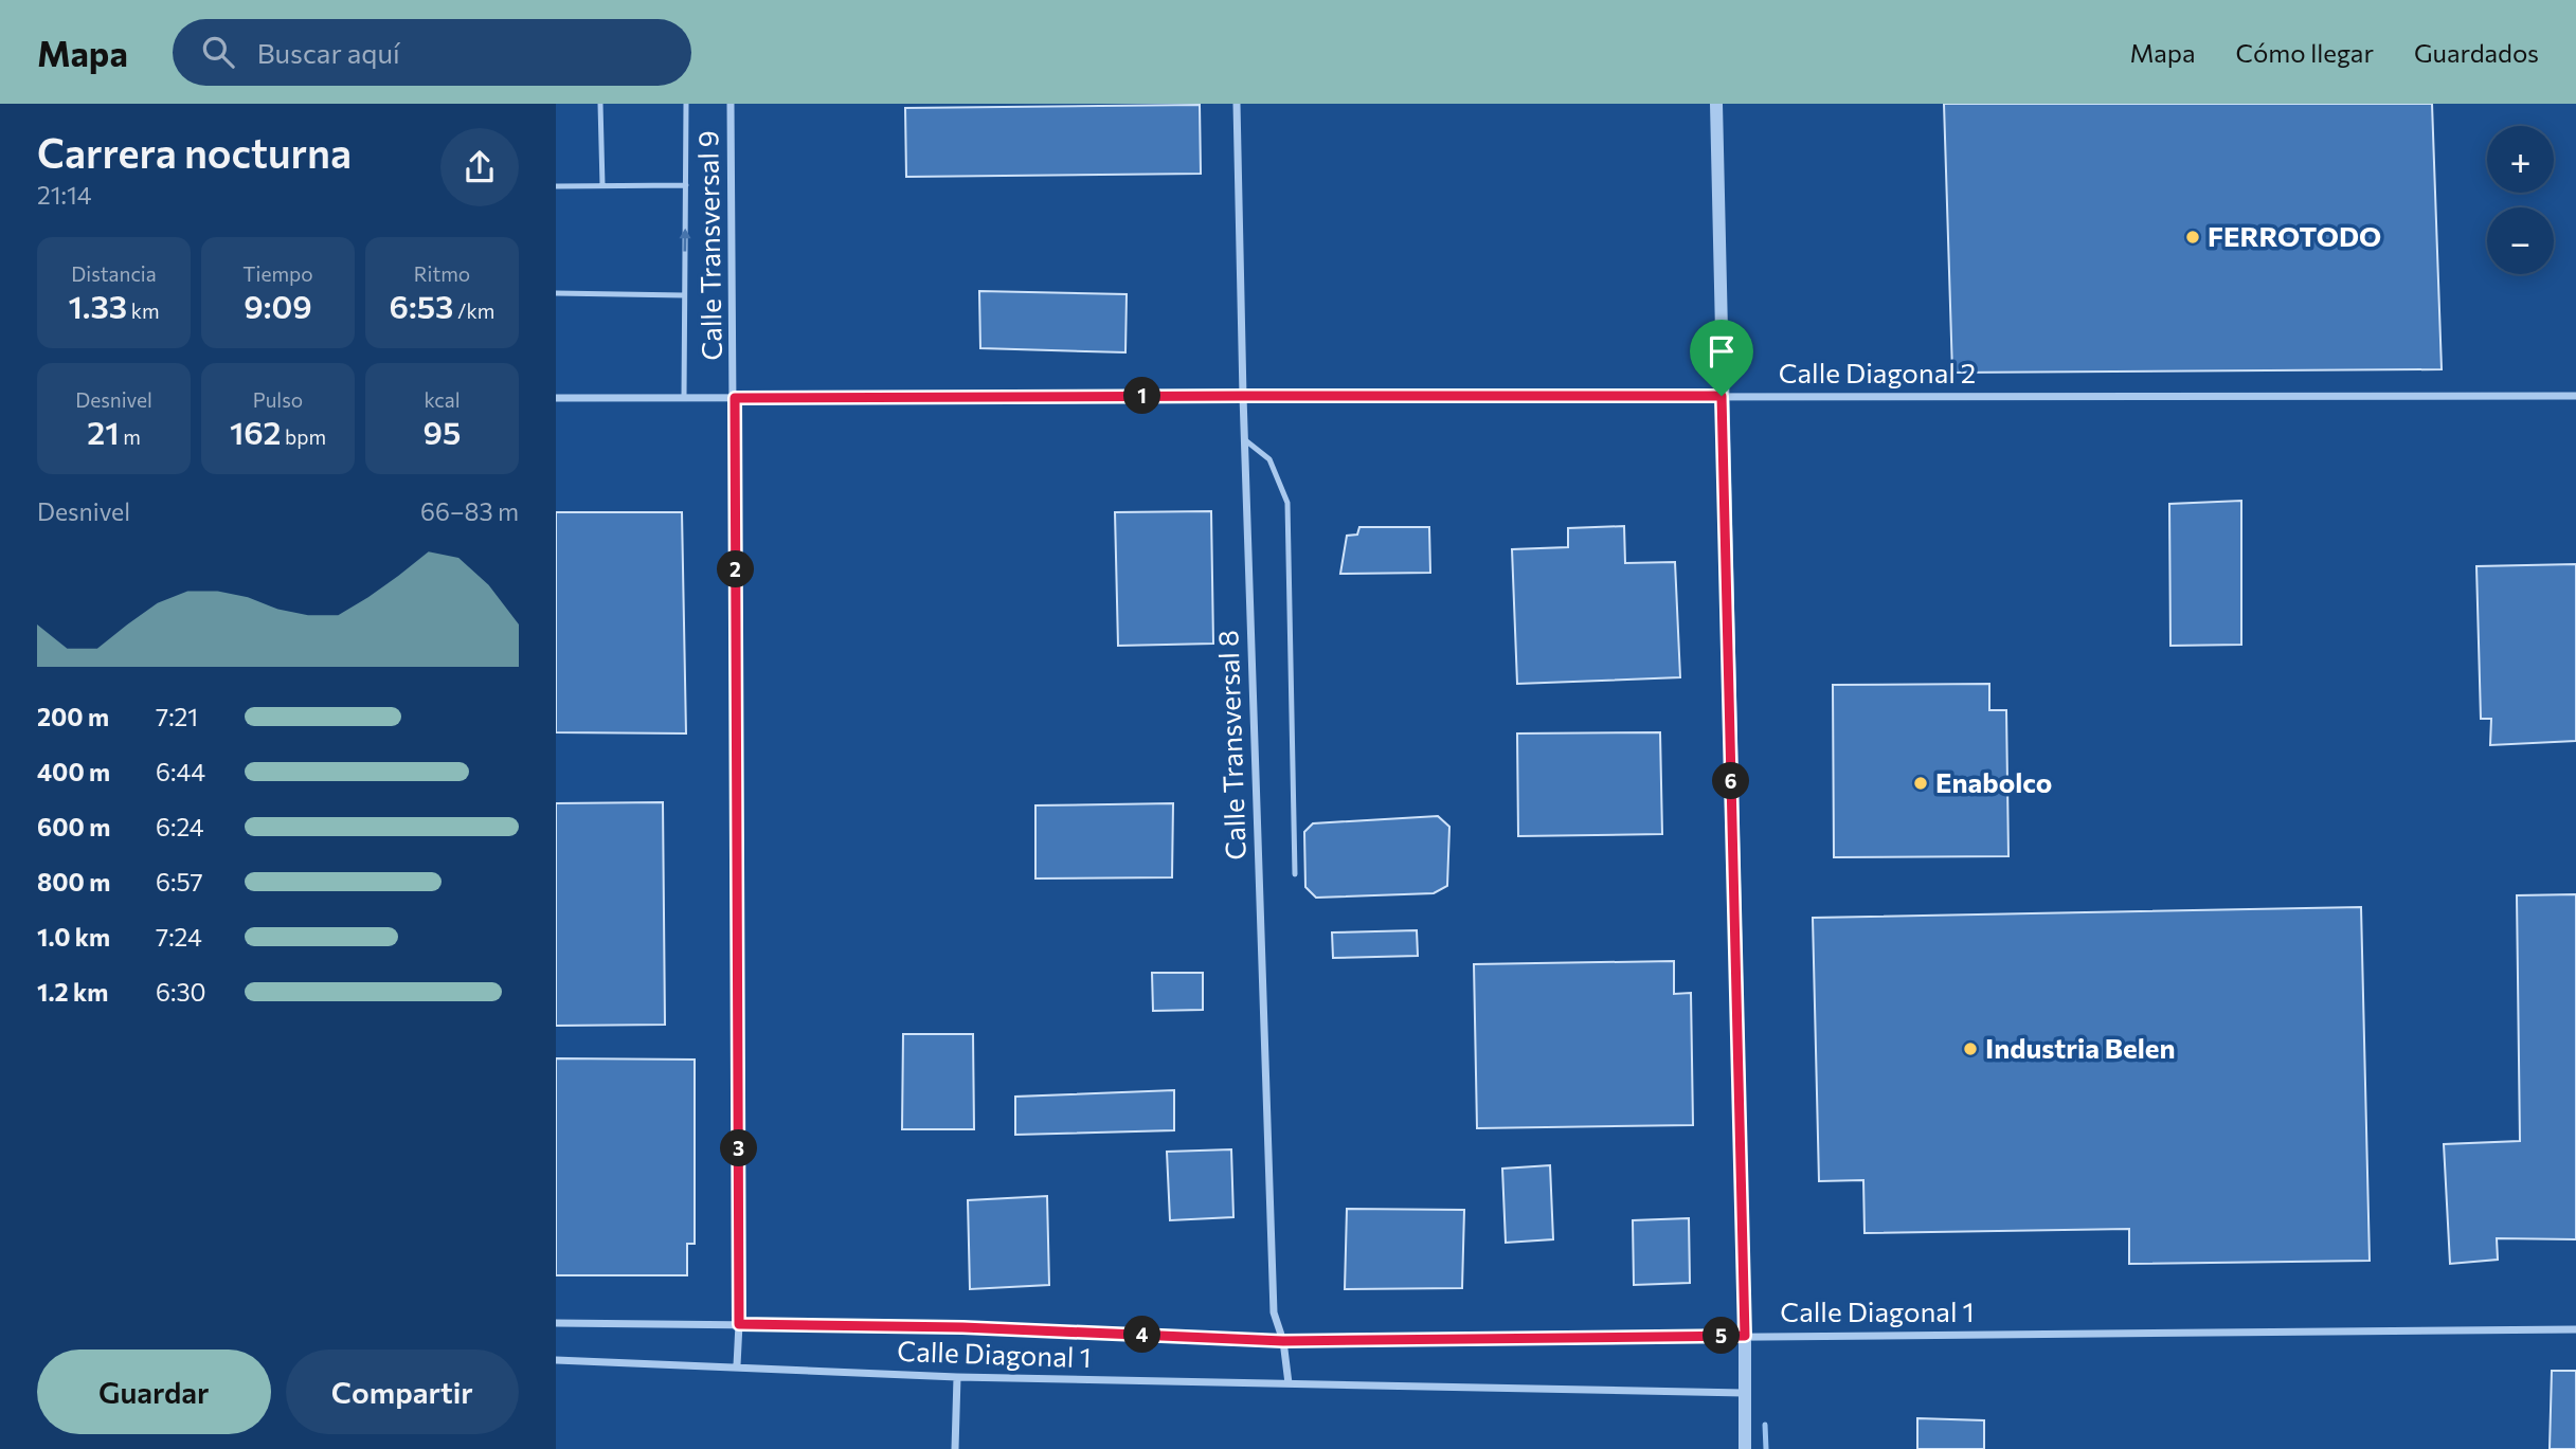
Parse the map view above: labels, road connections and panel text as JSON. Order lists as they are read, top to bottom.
{
  "streets": {
    "street": [
      "Calle Transversal 9",
      "Calle Diagonal 2",
      "Calle Transversal 8",
      "Calle Diagonal 1"
    ]
  },
  "crossings": [
    ["Calle Transversal 9", "Calle Diagonal 2"],
    ["Calle Transversal 9", "Calle Diagonal 1"],
    ["Calle Diagonal 2", "Calle Transversal 8"],
    ["Calle Transversal 8", "Calle Diagonal 1"]
  ],
  "places": ["FERROTODO", "Enabolco", "Industria Belen"],
  "page": {
    "header": "Mapa",
    "search": "Buscar aquí",
    "nav": ["Mapa", "Cómo llegar", "Guardados"],
    "heading": ["Carrera nocturna", "21:14"],
    "map_buttons": ["+", "−"],
    "stats": [
      ["Distancia", "1.33 km"],
      ["Tiempo", "9:09"],
      ["Ritmo", "6:53 /km"],
      ["Desnivel", "21 m"],
      ["Pulso", "162 bpm"],
      ["kcal", "95"]
    ],
    "pins": [
      "1",
      "2",
      "6",
      "3",
      "4",
      "5"
    ],
    "chart": ["Desnivel", "66–83 m"],
    "list": [
      {
        "name": "200 m",
        "note": "7:21"
      },
      {
        "name": "400 m",
        "note": "6:44"
      },
      {
        "name": "600 m",
        "note": "6:24"
      },
      {
        "name": "800 m",
        "note": "6:57"
      },
      {
        "name": "1.0 km",
        "note": "7:24"
      },
      {
        "name": "1.2 km",
        "note": "6:30"
      }
    ],
    "buttons": ["Guardar", "Compartir"]
  }
}
